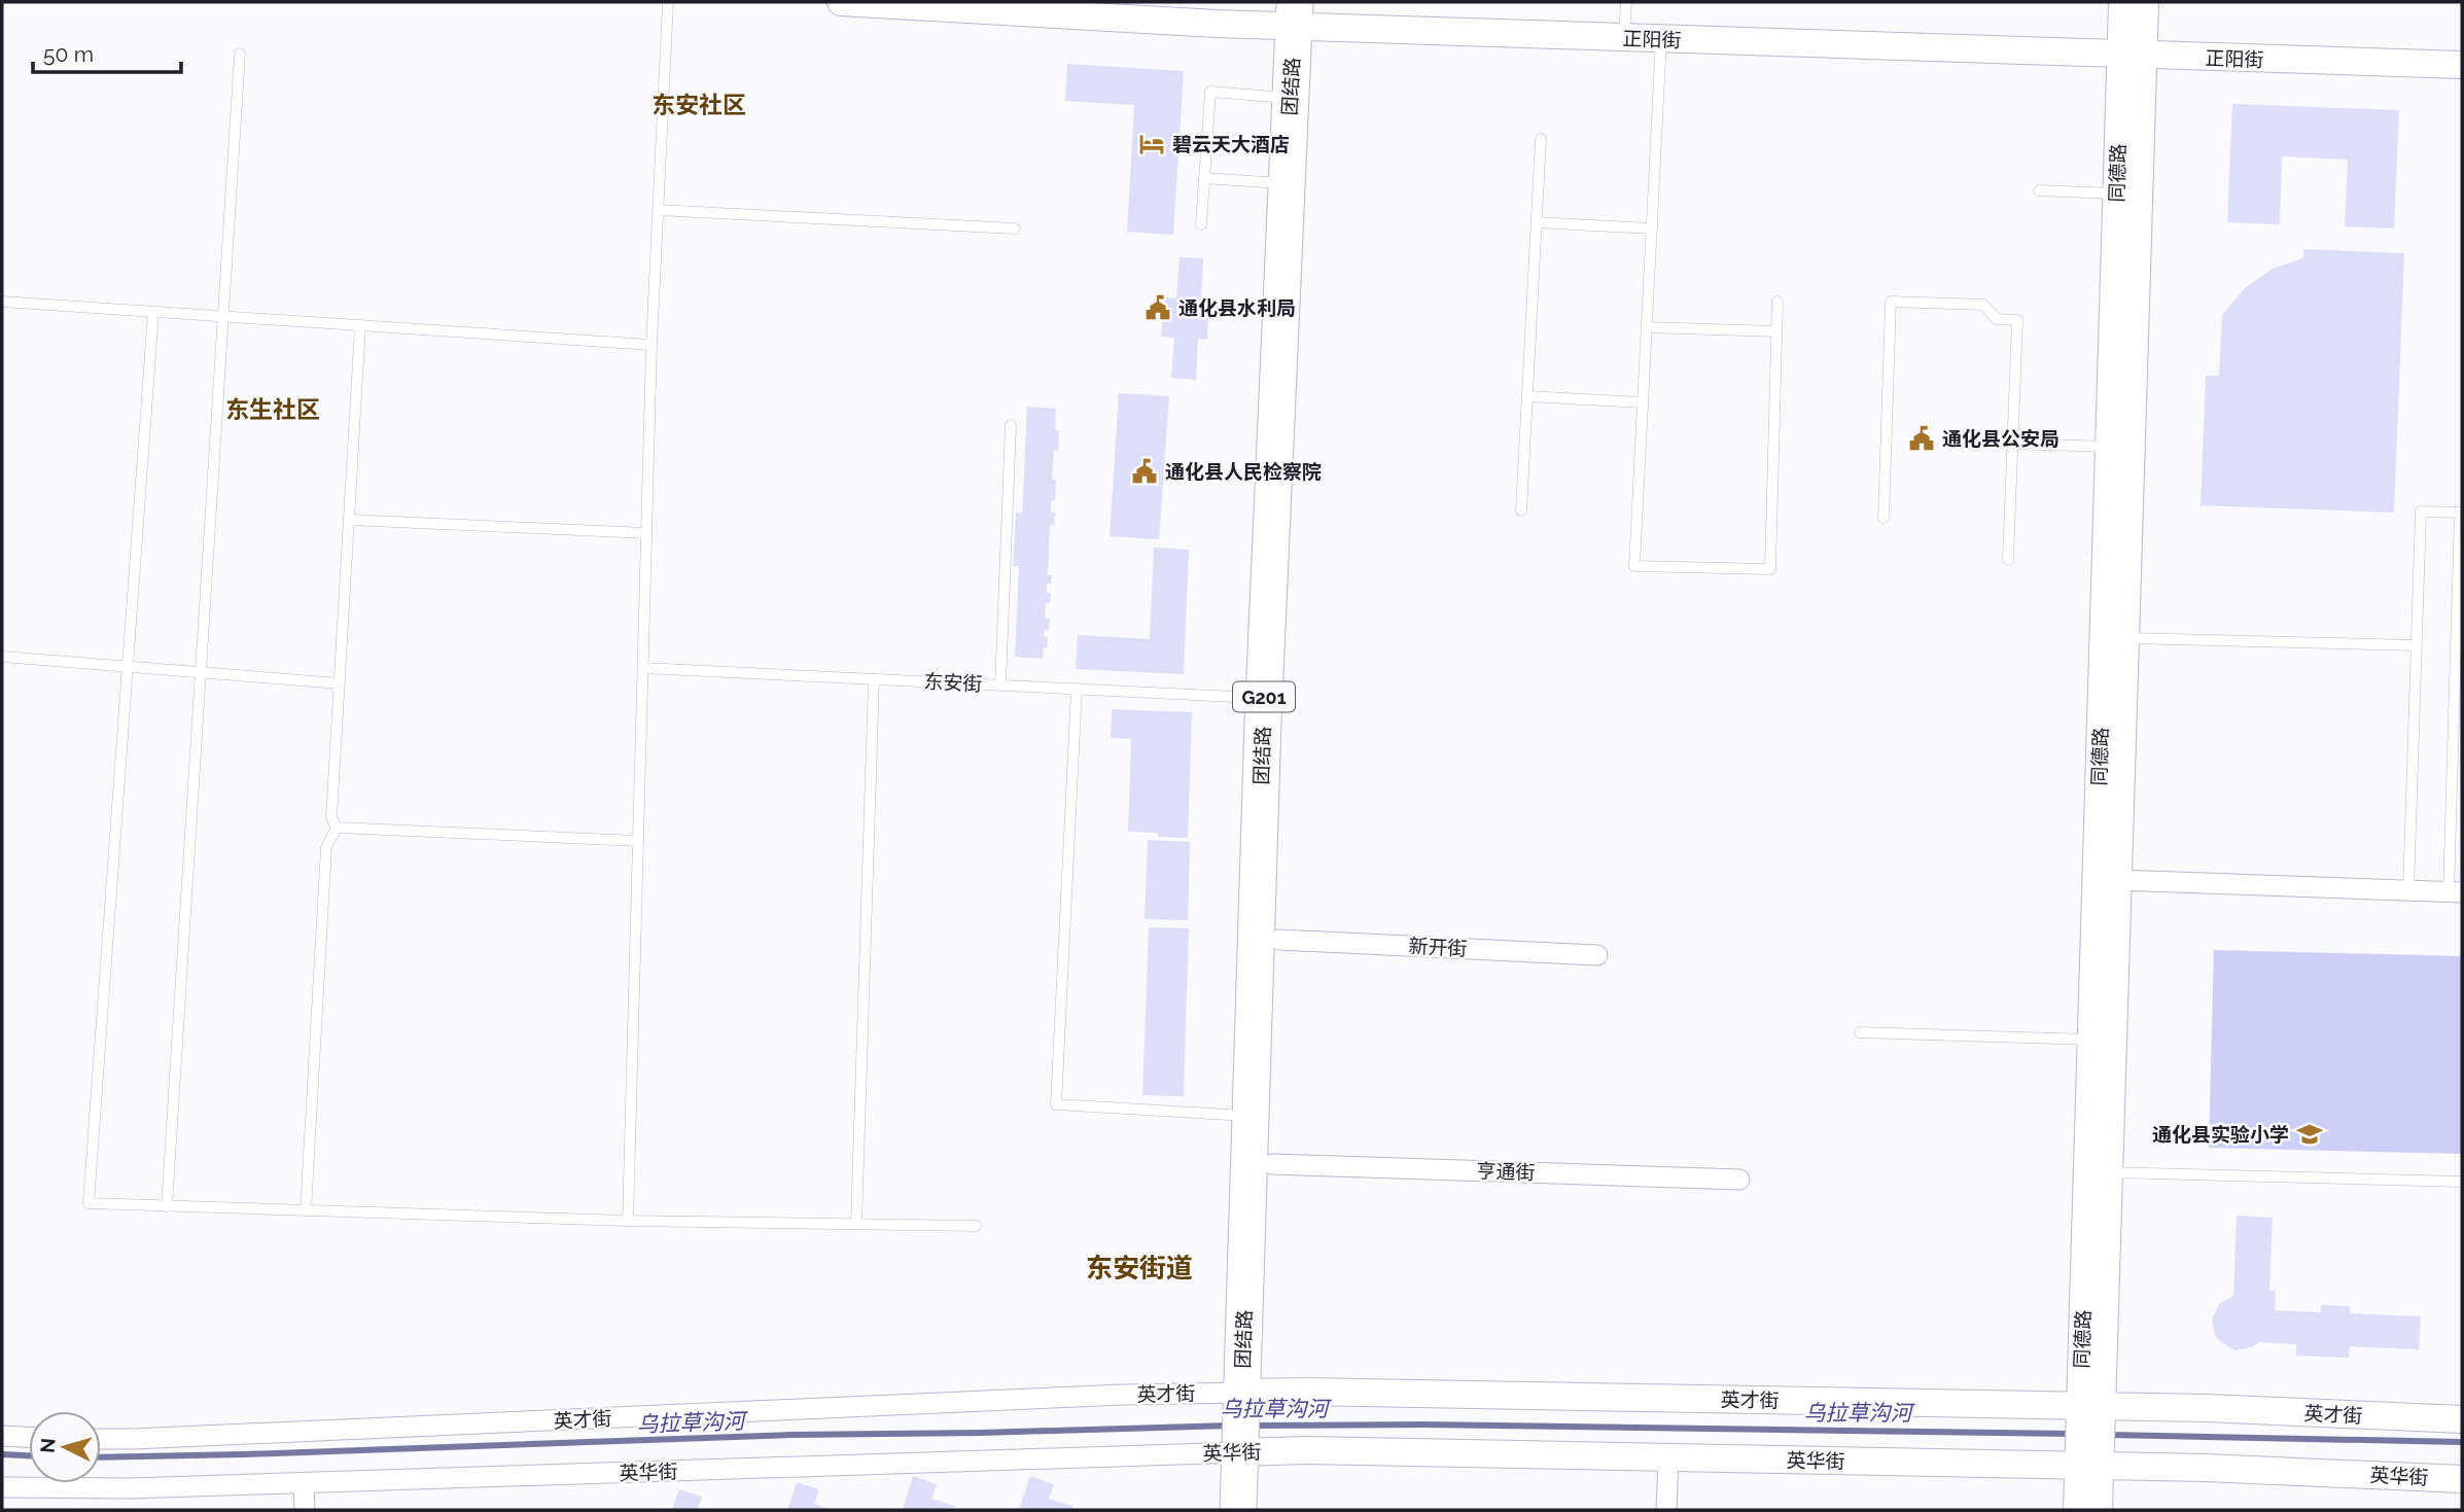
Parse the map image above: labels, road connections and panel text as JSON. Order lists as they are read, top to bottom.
{
  "streets": {
    "highway": ["团结路", "G201"],
    "street": [
      "正阳街",
      "同德路",
      "新开街",
      "亨通街",
      "英才街",
      "英华街"
    ],
    "lane": ["东安街"]
  },
  "crossings": [
    ["正阳街", "团结路"],
    ["正阳街", "同德路"],
    ["团结路", "东安街"],
    ["团结路", "新开街"],
    ["团结路", "亨通街"],
    ["团结路", "英才街"],
    ["团结路", "英华街"],
    ["同德路", "英才街"],
    ["同德路", "英华街"],
    ["英才街", "英华街"]
  ],
  "districts": ["东安社区", "东生社区", "东安街道"],
  "water": ["乌拉草沟河"],
  "places": {
    "hotel": ["碧云天大酒店"],
    "public building": ["通化县水利局", "通化县公安局", "通化县人民检察院"],
    "school or university": ["通化县实验小学"]
  },
  "scale_bar": "50 m",
  "north": "left"
}
